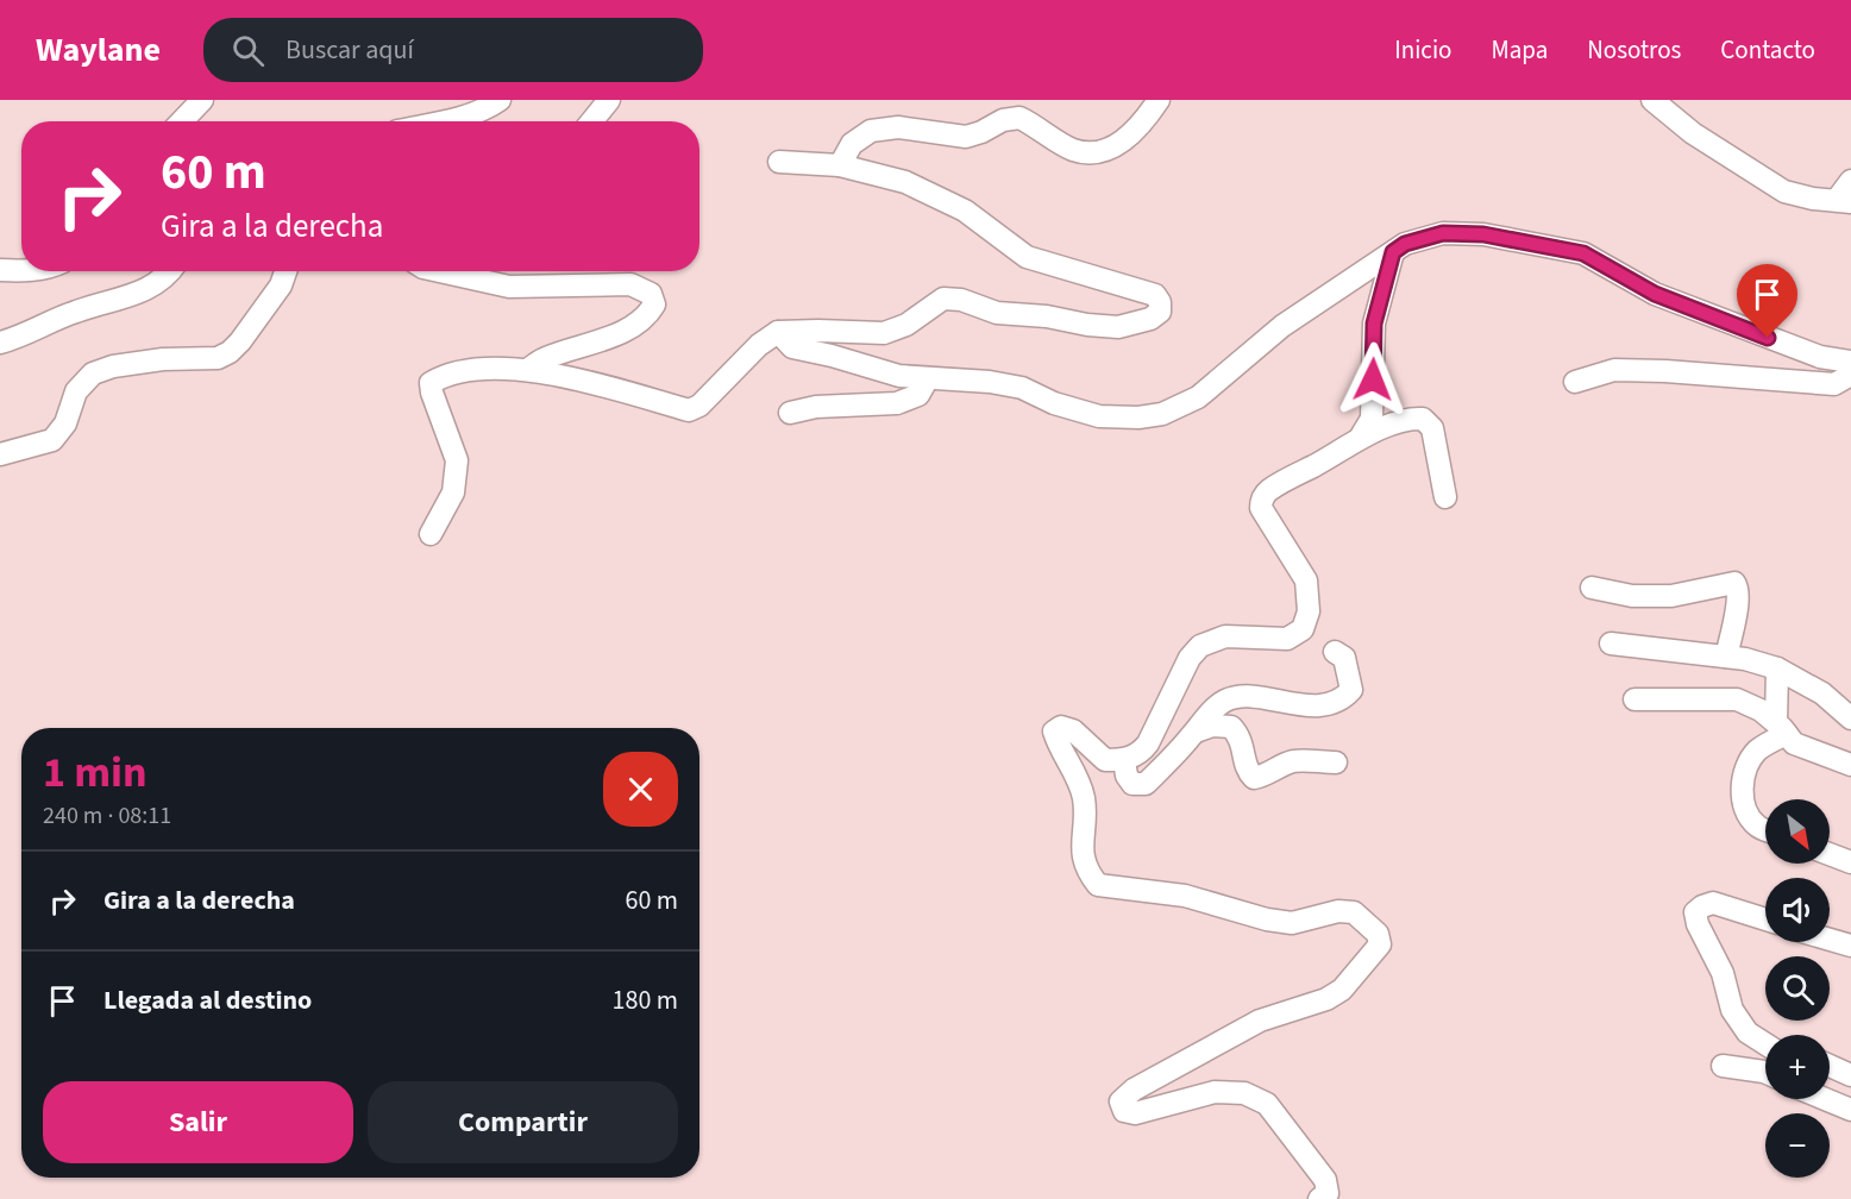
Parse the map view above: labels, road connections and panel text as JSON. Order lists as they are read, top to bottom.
{
  "north": "bottom right",
  "page": {
    "header": "Waylane",
    "search": "Buscar aquí",
    "nav": [
      "Inicio",
      "Mapa",
      "Nosotros",
      "Contacto"
    ],
    "turn": ["60 m", "Gira a la derecha"],
    "heading": ["1 min", "240 m · 08:11"],
    "map_buttons": ["+", "−"],
    "list": [
      {
        "name": "Gira a la derecha",
        "value": "60 m"
      },
      {
        "name": "Llegada al destino",
        "value": "180 m"
      }
    ],
    "buttons": ["Salir", "Compartir"]
  }
}
